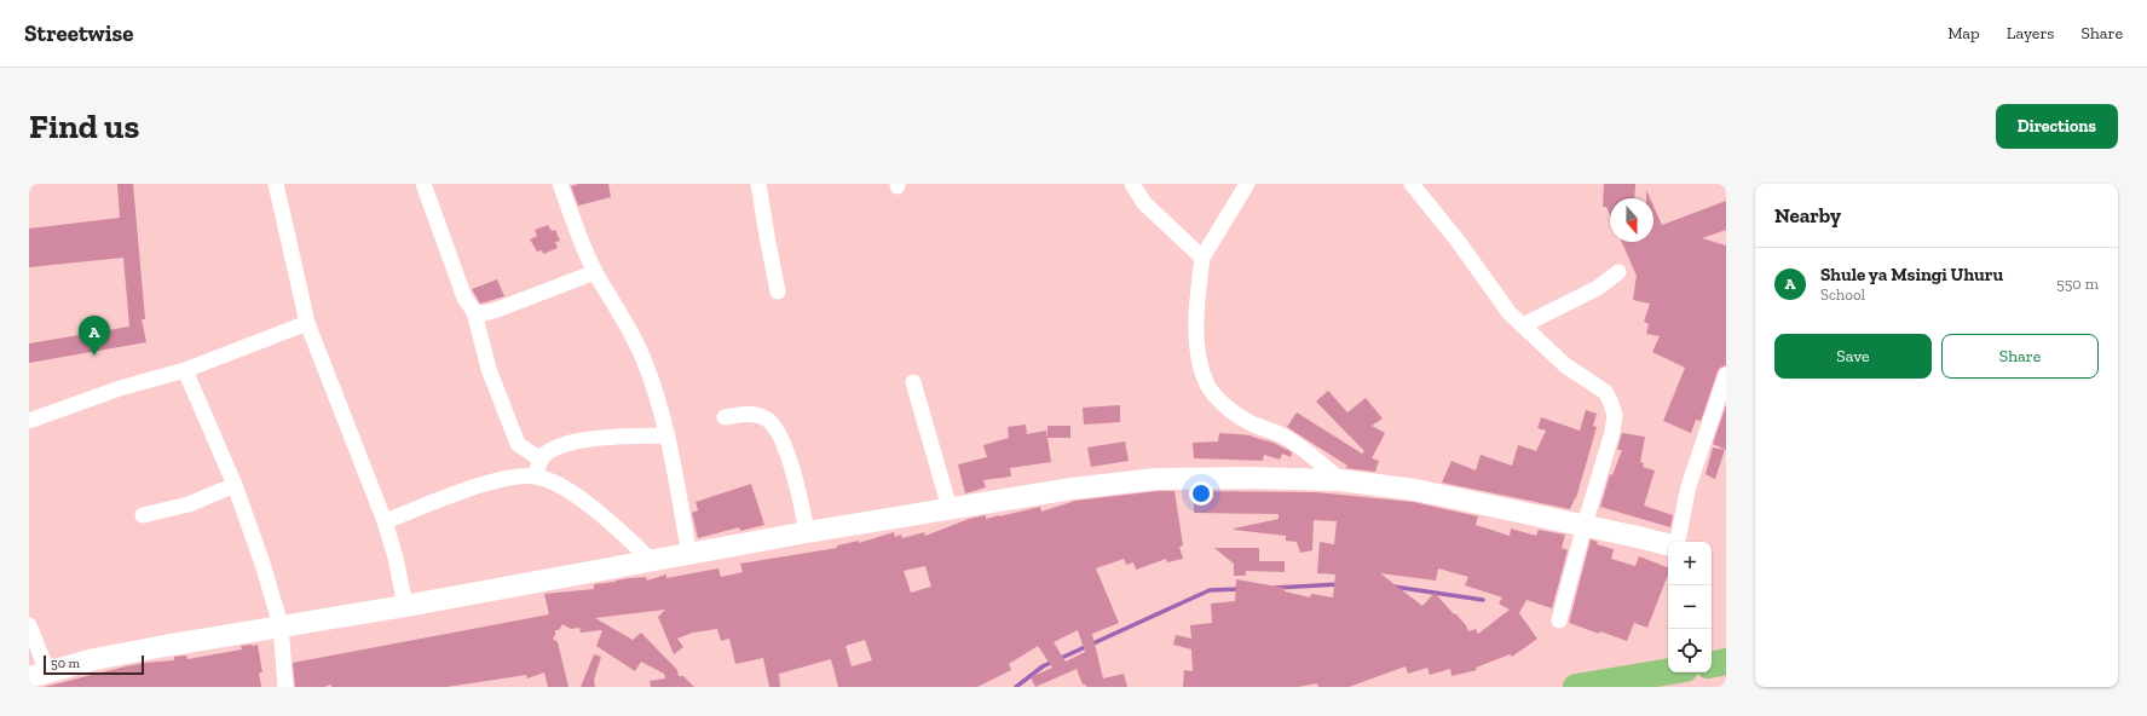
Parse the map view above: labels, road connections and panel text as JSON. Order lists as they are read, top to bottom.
{
  "scale_bar": "50 m",
  "north": "bottom",
  "page": {
    "header": "Streetwise",
    "nav": ["Map", "Layers", "Share"],
    "buttons": [
      "Directions",
      ["Save", "Share"]
    ],
    "title": "Find us",
    "heading": "Nearby",
    "list": [
      {
        "mark": "A",
        "name": "Shule ya Msingi Uhuru",
        "note": "School",
        "value": "550 m"
      }
    ],
    "pins": "A",
    "map_buttons": ["+", "−"],
    "scale": "50 m"
  }
}
